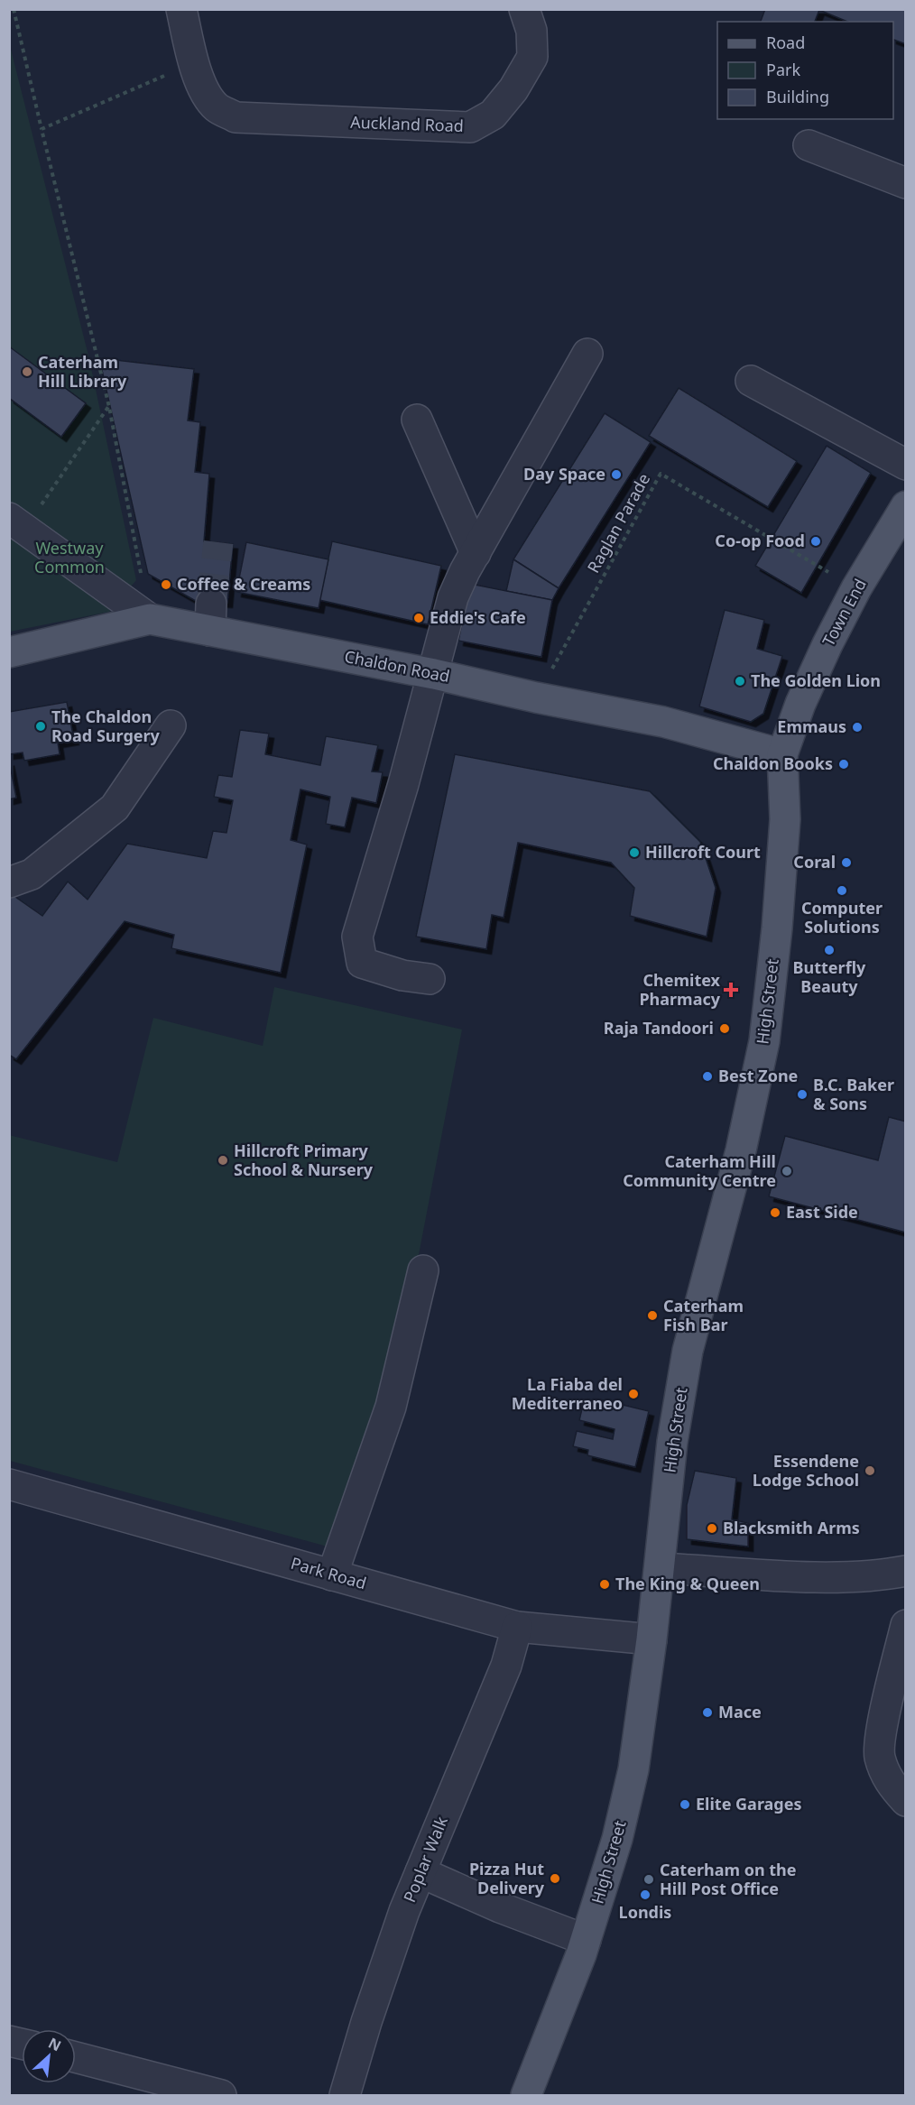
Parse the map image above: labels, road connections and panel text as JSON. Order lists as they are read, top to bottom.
{
  "streets": {
    "main road": ["Town End", "Chaldon Road", "High Street"],
    "street": ["Auckland Road", "Park Road", "Poplar Walk"],
    "path": ["Raglan Parade"]
  },
  "crossings": [
    ["Raglan Parade", "Town End"],
    ["Raglan Parade", "Chaldon Road"],
    ["Town End", "Chaldon Road"],
    ["Town End", "High Street"],
    ["Chaldon Road", "High Street"],
    ["High Street", "Park Road"],
    ["Park Road", "Poplar Walk"]
  ],
  "parks": ["Westway Common"],
  "places": {
    "other": [
      "Caterham Hill Library",
      "Day Space",
      "Co-op Food",
      "Coffee & Creams",
      "Eddie's Cafe",
      "The Golden Lion",
      "The Chaldon Road Surgery",
      "Emmaus",
      "Chaldon Books",
      "Hillcroft Court",
      "Coral",
      "Computer Solutions",
      "Butterfly Beauty",
      "Raja Tandoori",
      "Best Zone",
      "B.C. Baker & Sons",
      "Hillcroft Primary School & Nursery",
      "Caterham Hill Community Centre",
      "East Side",
      "Caterham Fish Bar",
      "La Fiaba del Mediterraneo",
      "Essendene Lodge School",
      "Blacksmith Arms",
      "The King & Queen",
      "Mace",
      "Elite Garages",
      "Pizza Hut Delivery",
      "Caterham on the Hill Post Office",
      "Londis"
    ],
    "health": ["Chemitex Pharmacy"]
  },
  "legend": ["Road", "Park", "Building"],
  "north": "top right"
}
